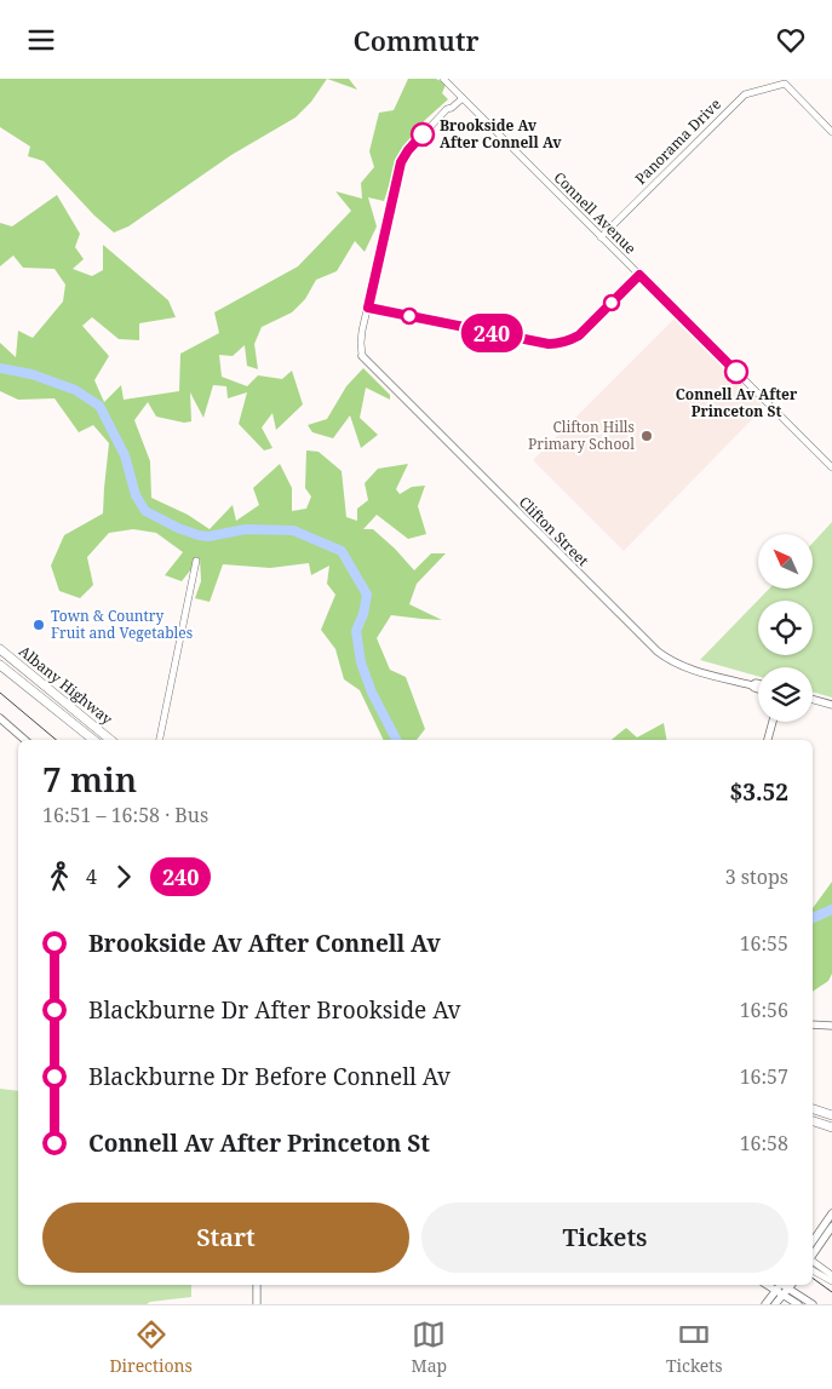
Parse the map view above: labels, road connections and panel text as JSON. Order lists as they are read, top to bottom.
{
  "streets": {
    "highway": ["Albany Highway"],
    "main road": ["Clifton Street"],
    "street": ["Panorama Drive", "Connell Avenue"]
  },
  "crossings": [
    ["Panorama Drive", "Connell Avenue"]
  ],
  "places": [
    "Brookside Av After Connell Av",
    "Connell Av After Princeton St",
    "Clifton Hills Primary School",
    "Town & Country Fruit and Vegetables"
  ],
  "lines": ["bus line 240"],
  "north": "top left",
  "page": {
    "header": "Commutr",
    "on_map": "240",
    "heading": ["7 min", "16:51 – 16:58 · Bus", "$3.52"],
    "legs": ["4", "240", "3 stops"],
    "list": [
      {
        "name": "Brookside Av After Connell Av",
        "value": "16:55"
      },
      {
        "name": "Blackburne Dr After Brookside Av",
        "value": "16:56"
      },
      {
        "name": "Blackburne Dr Before Connell Av",
        "value": "16:57"
      },
      {
        "name": "Connell Av After Princeton St",
        "value": "16:58"
      }
    ],
    "buttons": ["Start", "Tickets"],
    "tabs": ["Directions", "Map", "Tickets"]
  }
}
